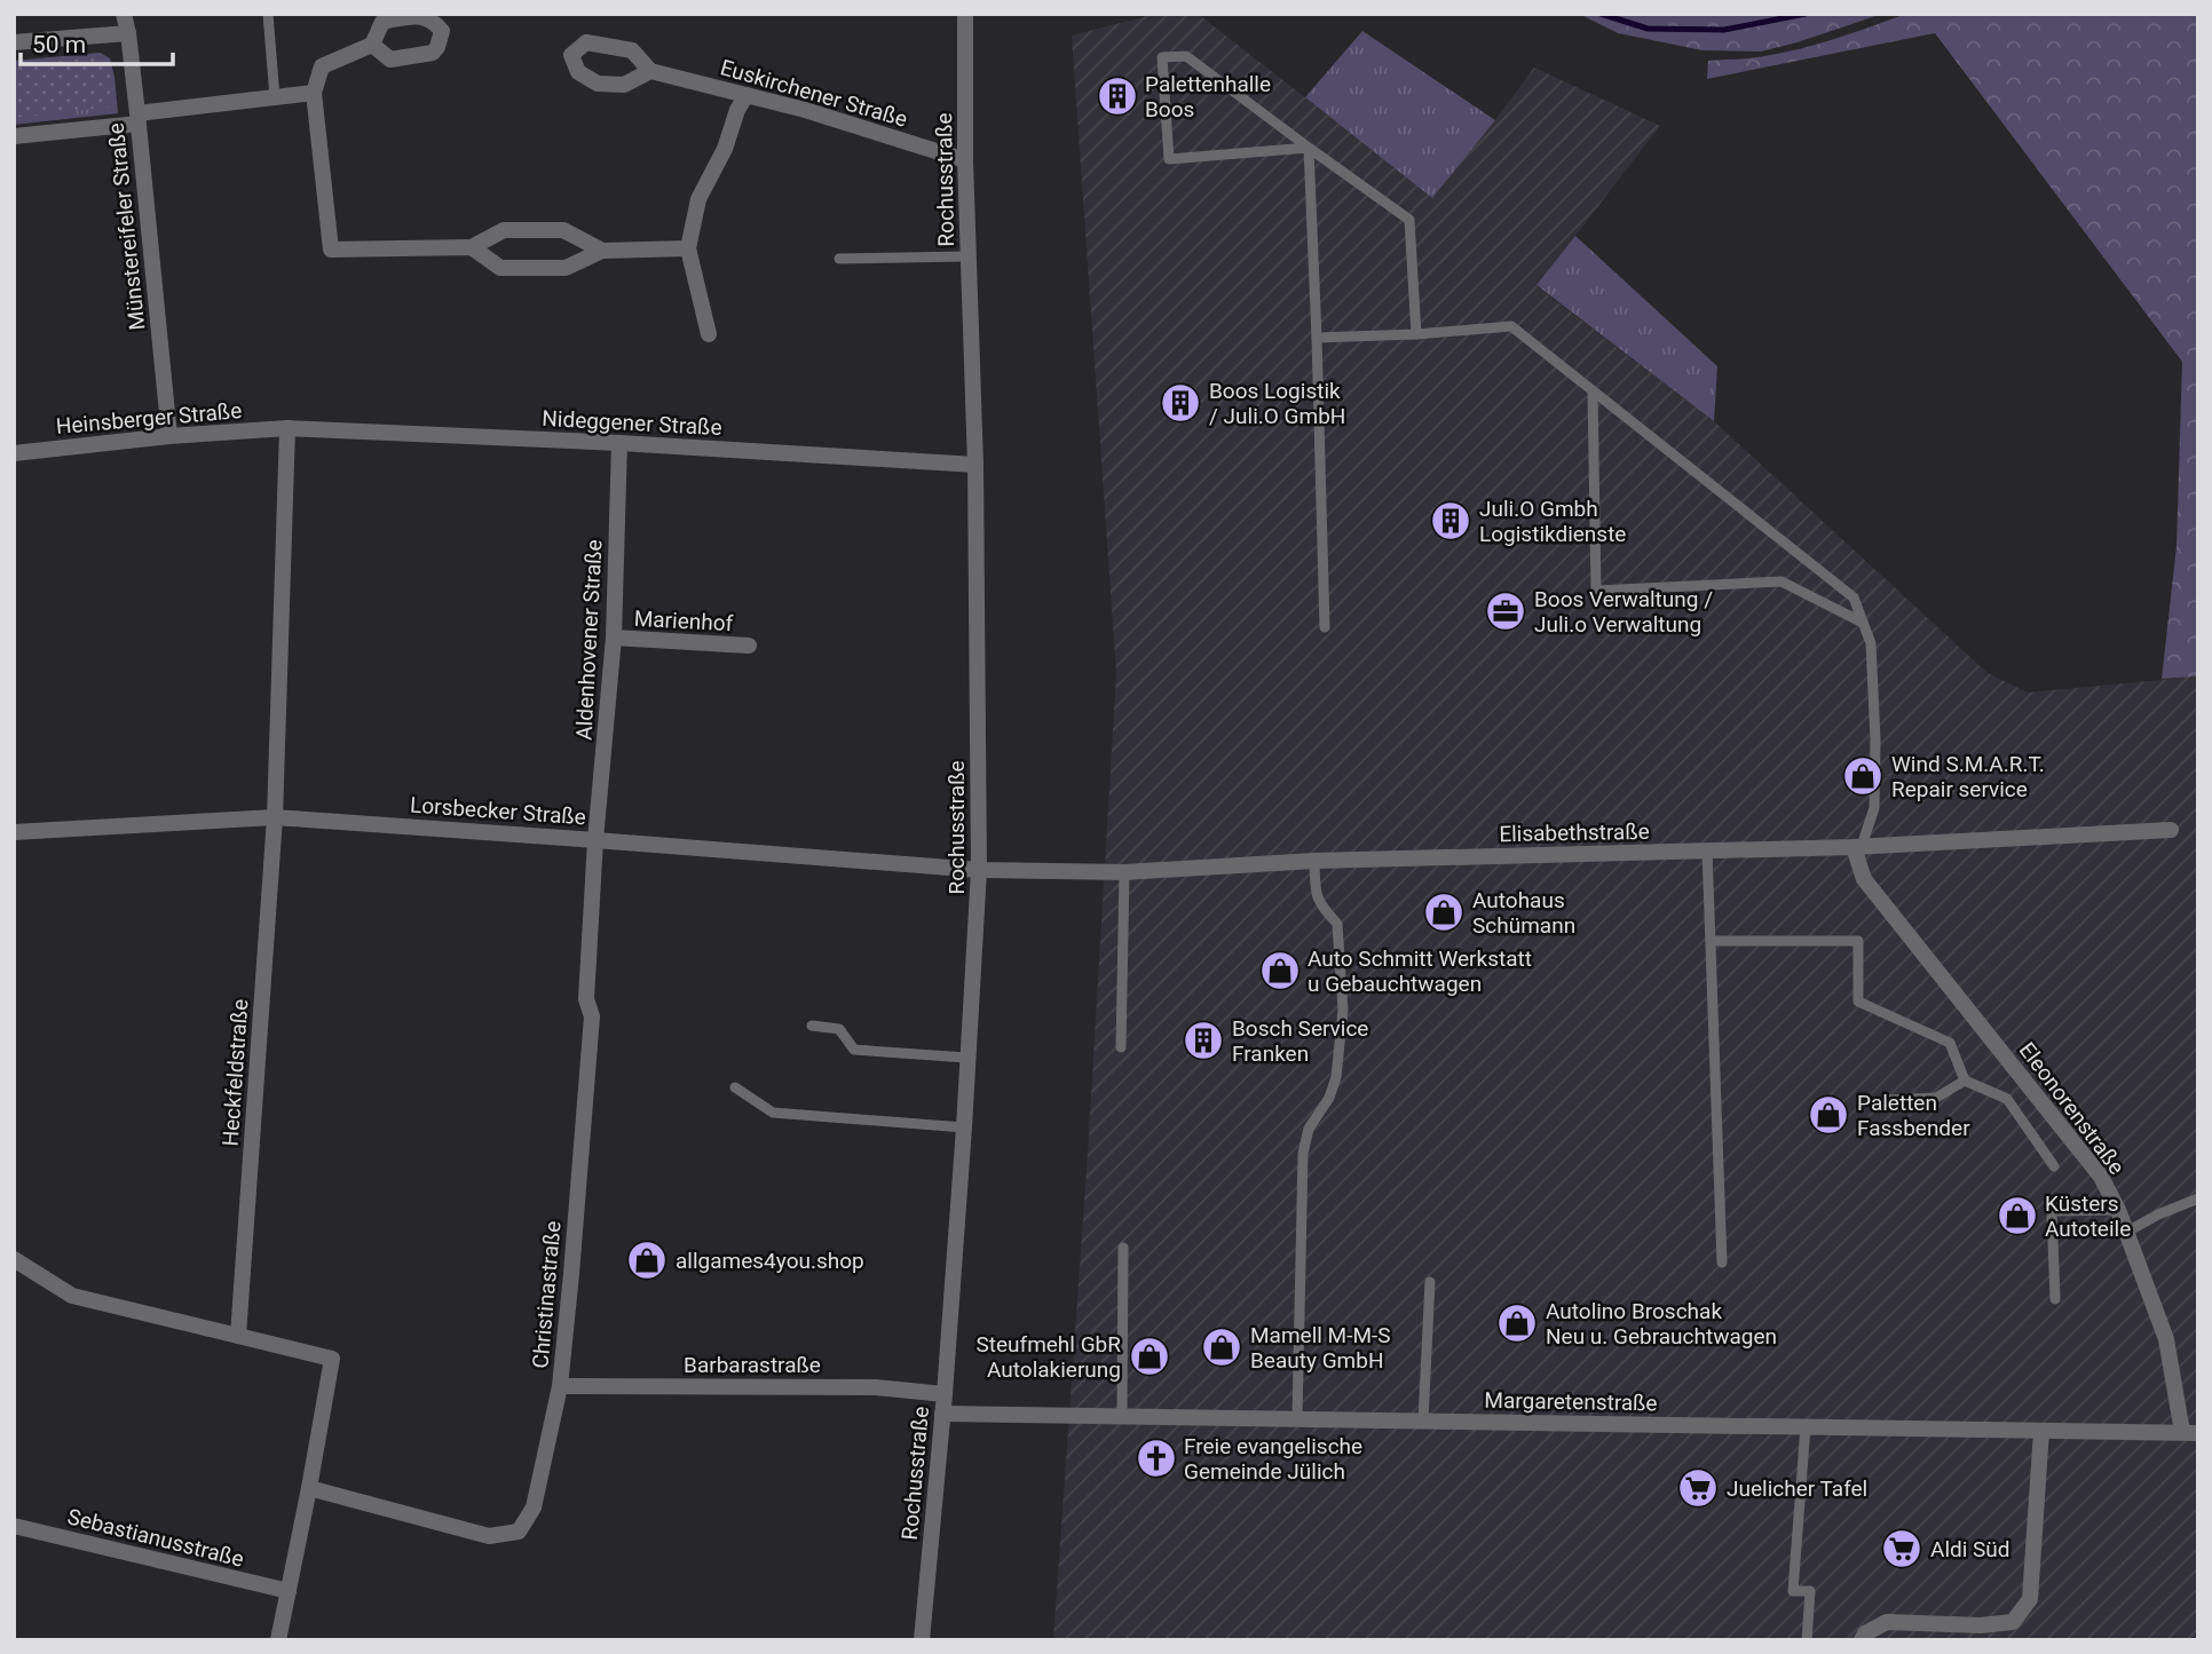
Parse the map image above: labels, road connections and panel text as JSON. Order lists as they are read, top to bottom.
{
  "streets": {
    "street": [
      "Euskirchener Straße",
      "Rochusstraße",
      "Münstereifeler Straße",
      "Heinsberger Straße",
      "Nideggener Straße",
      "Marienhof",
      "Aldenhovener Straße",
      "Lorsbecker Straße",
      "Elisabethstraße",
      "Heckfeldstraße",
      "Eleonorenstraße",
      "Christinastraße",
      "Barbarastraße",
      "Margaretenstraße",
      "Sebastianusstraße"
    ]
  },
  "crossings": [
    ["Euskirchener Straße", "Rochusstraße"],
    ["Rochusstraße", "Nideggener Straße"],
    ["Rochusstraße", "Lorsbecker Straße"],
    ["Rochusstraße", "Elisabethstraße"],
    ["Rochusstraße", "Barbarastraße"],
    ["Rochusstraße", "Margaretenstraße"],
    ["Münstereifeler Straße", "Heinsberger Straße"],
    ["Heinsberger Straße", "Nideggener Straße"],
    ["Heinsberger Straße", "Heckfeldstraße"],
    ["Nideggener Straße", "Aldenhovener Straße"],
    ["Nideggener Straße", "Heckfeldstraße"],
    ["Marienhof", "Aldenhovener Straße"],
    ["Aldenhovener Straße", "Lorsbecker Straße"],
    ["Aldenhovener Straße", "Christinastraße"],
    ["Lorsbecker Straße", "Elisabethstraße"],
    ["Lorsbecker Straße", "Heckfeldstraße"],
    ["Lorsbecker Straße", "Christinastraße"],
    ["Elisabethstraße", "Eleonorenstraße"],
    ["Eleonorenstraße", "Margaretenstraße"],
    ["Christinastraße", "Barbarastraße"]
  ],
  "places": {
    "building": [
      "Palettenhalle Boos",
      "Boos Logistik / Juli.O GmbH",
      "Juli.O Gmbh Logistikdienste",
      "Bosch Service Franken"
    ],
    "office": ["Boos Verwaltung / Juli.o Verwaltung"],
    "shop": [
      "Wind S.M.A.R.T. Repair service",
      "Autohaus Schümann",
      "Auto Schmitt Werkstatt u Gebauchtwagen",
      "Paletten Fassbender",
      "Küsters Autoteile",
      "allgames4you.shop",
      "Autolino Broschak Neu u. Gebrauchtwagen",
      "Mamell M-M-S Beauty GmbH",
      "Steufmehl GbR Autolakierung"
    ],
    "church": ["Freie evangelische Gemeinde Jülich"],
    "supermarket": ["Juelicher Tafel", "Aldi Süd"]
  },
  "scale_bar": "50 m"
}
